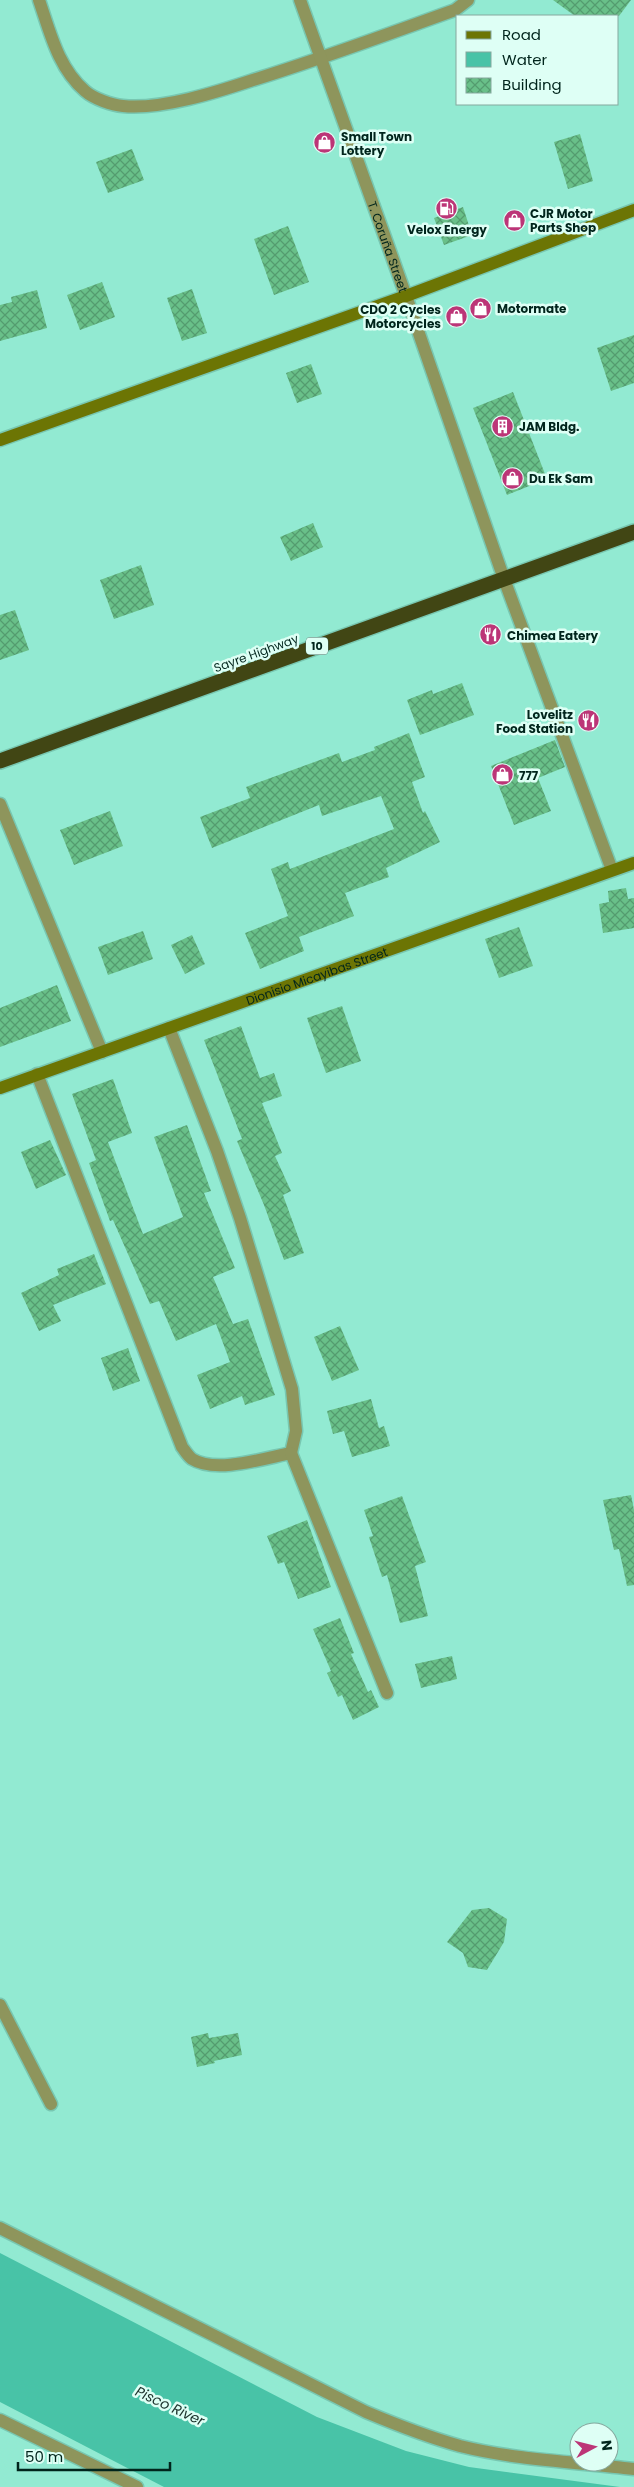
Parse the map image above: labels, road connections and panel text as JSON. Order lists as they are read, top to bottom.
{
  "streets": {
    "highway": ["10", "Sayre Highway"],
    "street": ["T. Coruña Street", "Dionisio Micayibas Street"]
  },
  "crossings": [
    ["T. Coruña Street", "Sayre Highway"],
    ["T. Coruña Street", "Dionisio Micayibas Street"]
  ],
  "water": ["Pisco River"],
  "places": {
    "shop": [
      "Small Town Lottery",
      "CJR Motor Parts Shop",
      "Motormate",
      "CDO 2 Cycles Motorcycles",
      "Du Ek Sam",
      "777"
    ],
    "fuel station": ["Velox Energy"],
    "building": ["JAM Bldg."],
    "restaurant": ["Chimea Eatery", "Lovelitz Food Station"]
  },
  "legend": ["Road", "Water", "Building"],
  "scale_bar": "50 m",
  "north": "right"
}
